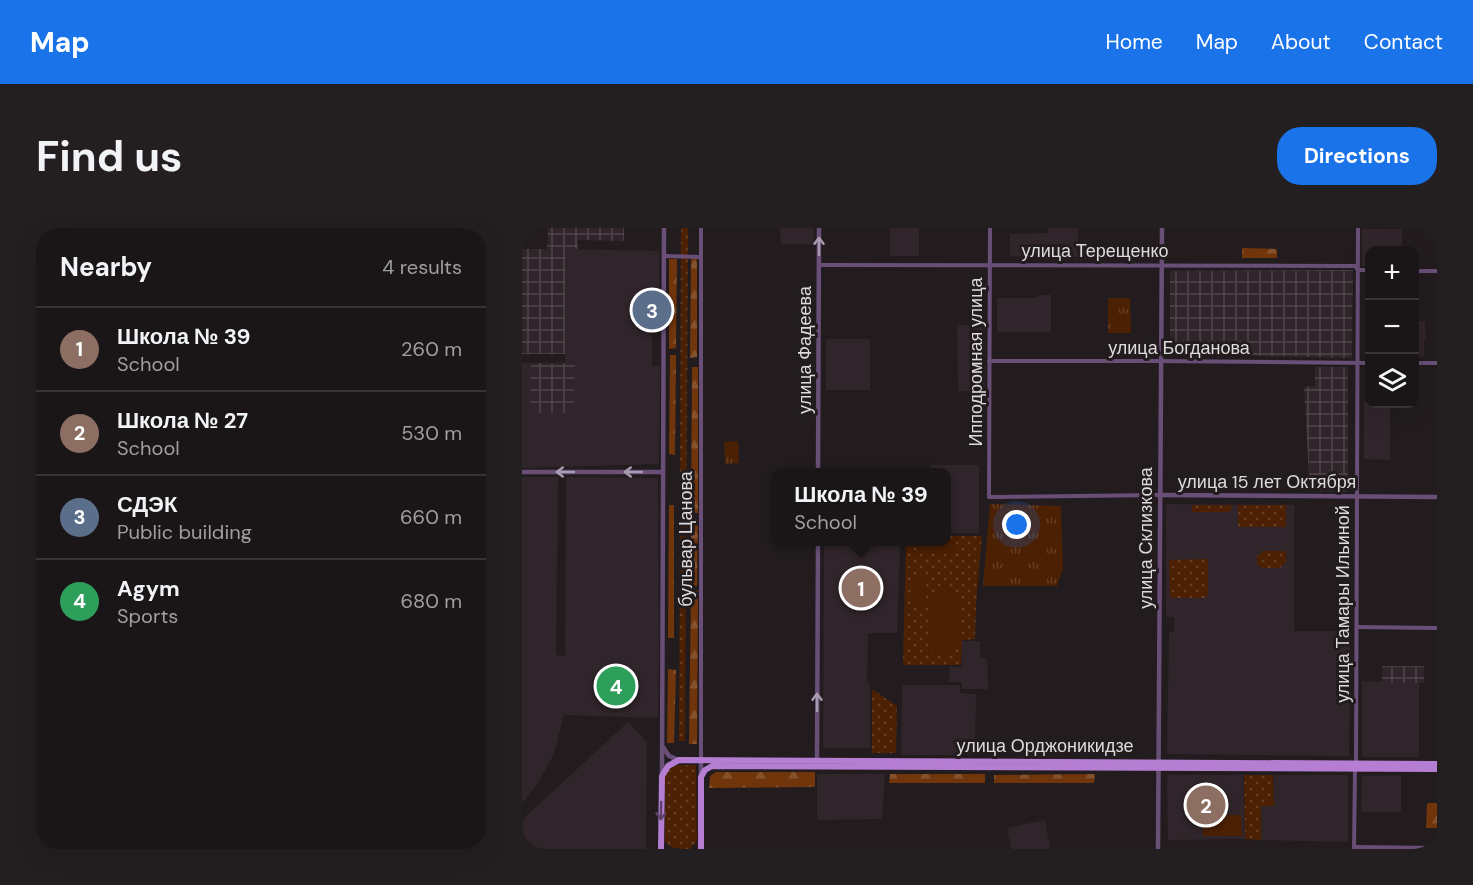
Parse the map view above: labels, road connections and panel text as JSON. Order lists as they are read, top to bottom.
{
  "streets": {
    "main road": ["бульвар Цанова", "улица Орджоникидзе"],
    "street": [
      "улица Терещенко",
      "улица Богданова",
      "улица Фадеева",
      "Ипподромная улица",
      "улица 15 лет Октября",
      "улица Склизкова",
      "улица Тамары Ильиной"
    ]
  },
  "crossings": [
    ["улица Терещенко", "улица Фадеева"],
    ["улица Терещенко", "Ипподромная улица"],
    ["улица Терещенко", "улица Склизкова"],
    ["улица Терещенко", "улица Тамары Ильиной"],
    ["улица Богданова", "Ипподромная улица"],
    ["улица Богданова", "улица Склизкова"],
    ["улица Богданова", "улица Тамары Ильиной"],
    ["Ипподромная улица", "улица 15 лет Октября"],
    ["улица 15 лет Октября", "улица Склизкова"],
    ["улица 15 лет Октября", "улица Тамары Ильиной"],
    ["улица Склизкова", "улица Орджоникидзе"],
    ["бульвар Цанова", "улица Орджоникидзе"],
    ["улица Тамары Ильиной", "улица Орджоникидзе"]
  ],
  "page": {
    "header": "Map",
    "nav": [
      "Home",
      "Map",
      "About",
      "Contact"
    ],
    "buttons": "Directions",
    "title": "Find us",
    "heading": ["Nearby", "4 results"],
    "map_buttons": ["+", "−"],
    "pins": [
      "3",
      "1",
      "4",
      "2"
    ],
    "list": [
      {
        "mark": "1",
        "name": "Школа № 39",
        "note": "School",
        "value": "260 m"
      },
      {
        "mark": "2",
        "name": "Школа № 27",
        "note": "School",
        "value": "530 m"
      },
      {
        "mark": "3",
        "name": "СДЭК",
        "note": "Public building",
        "value": "660 m"
      },
      {
        "mark": "4",
        "name": "Agym",
        "note": "Sports",
        "value": "680 m"
      }
    ],
    "popup": ["Школа № 39", "School"]
  }
}
